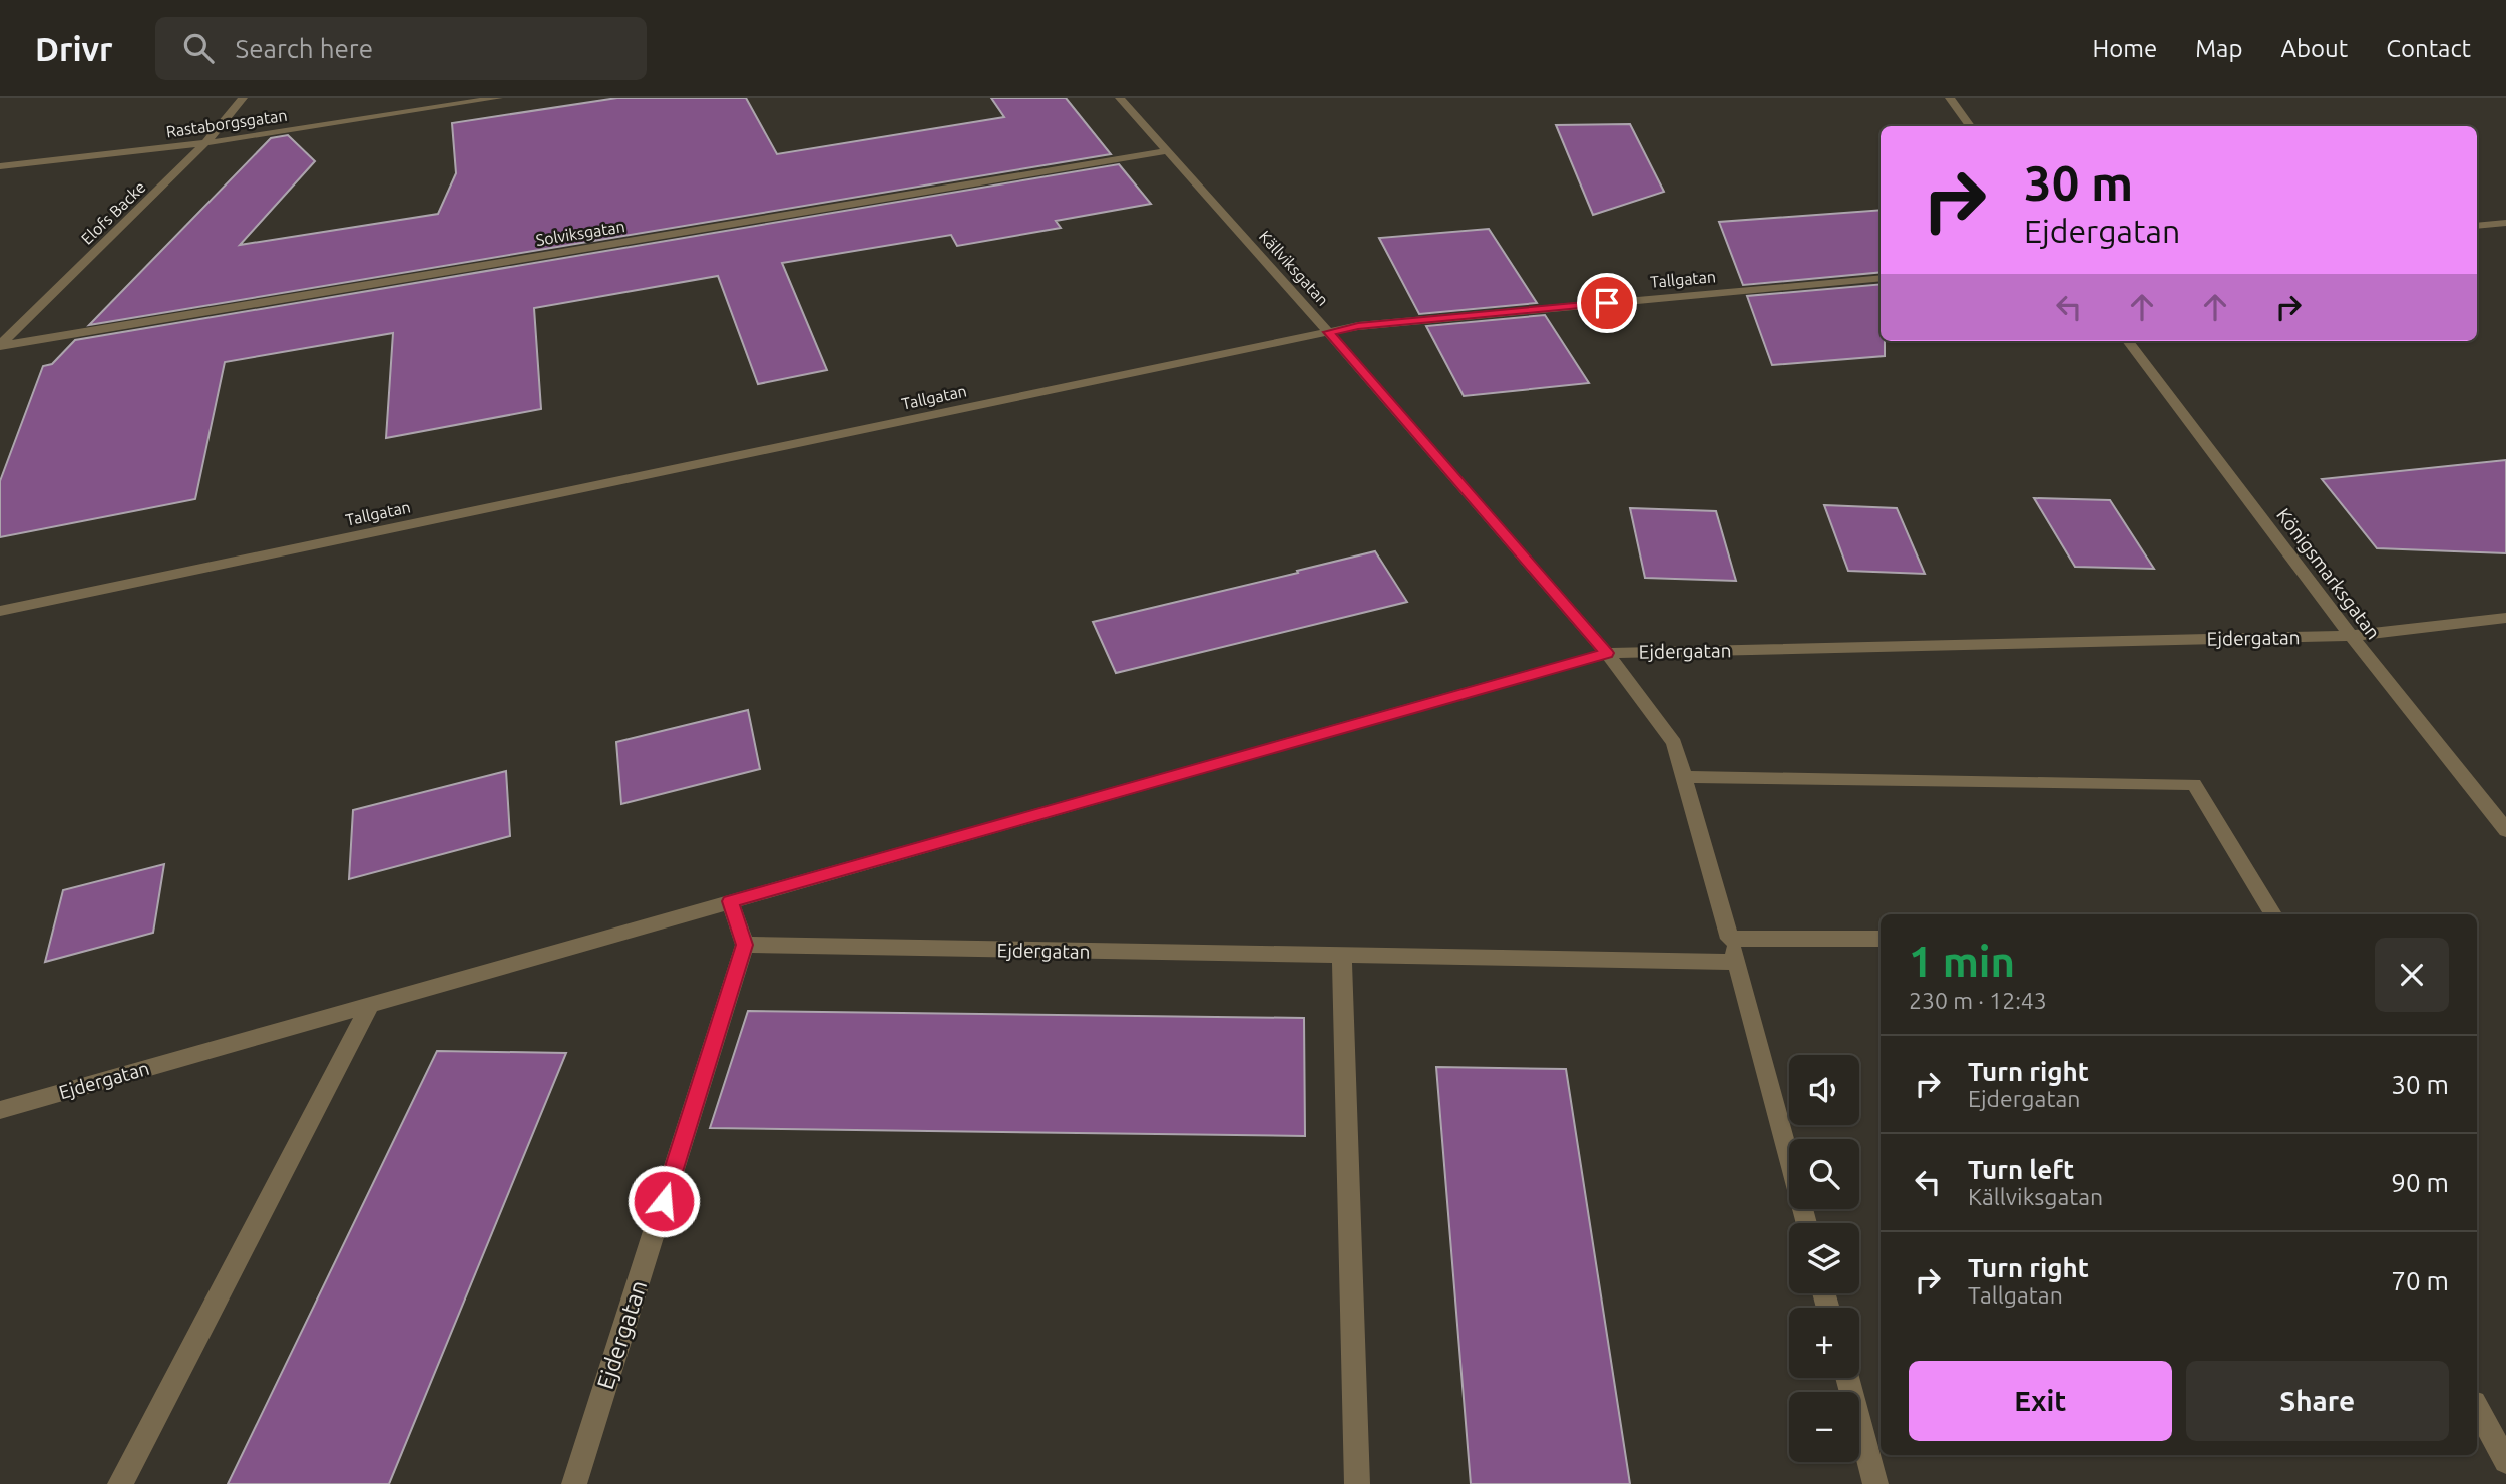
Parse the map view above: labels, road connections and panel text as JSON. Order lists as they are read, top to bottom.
{
  "streets": {
    "street": [
      "Rastaborgsgatan",
      "Elofs Backe",
      "Solviksgatan",
      "Källviksgatan",
      "Tallgatan",
      "Königsmarksgatan",
      "Ejdergatan"
    ]
  },
  "crossings": [
    ["Rastaborgsgatan", "Elofs Backe"],
    ["Elofs Backe", "Solviksgatan"],
    ["Solviksgatan", "Källviksgatan"],
    ["Källviksgatan", "Tallgatan"],
    ["Källviksgatan", "Ejdergatan"],
    ["Königsmarksgatan", "Ejdergatan"]
  ],
  "page": {
    "header": "Drivr",
    "search": "Search here",
    "nav": [
      "Home",
      "Map",
      "About",
      "Contact"
    ],
    "turn": ["30 m", "Ejdergatan"],
    "heading": ["1 min", "230 m · 12:43"],
    "list": [
      {
        "name": "Turn right",
        "note": "Ejdergatan",
        "value": "30 m"
      },
      {
        "name": "Turn left",
        "note": "Källviksgatan",
        "value": "90 m"
      },
      {
        "name": "Turn right",
        "note": "Tallgatan",
        "value": "70 m"
      }
    ],
    "map_buttons": ["+", "−"],
    "buttons": ["Exit", "Share"]
  }
}
